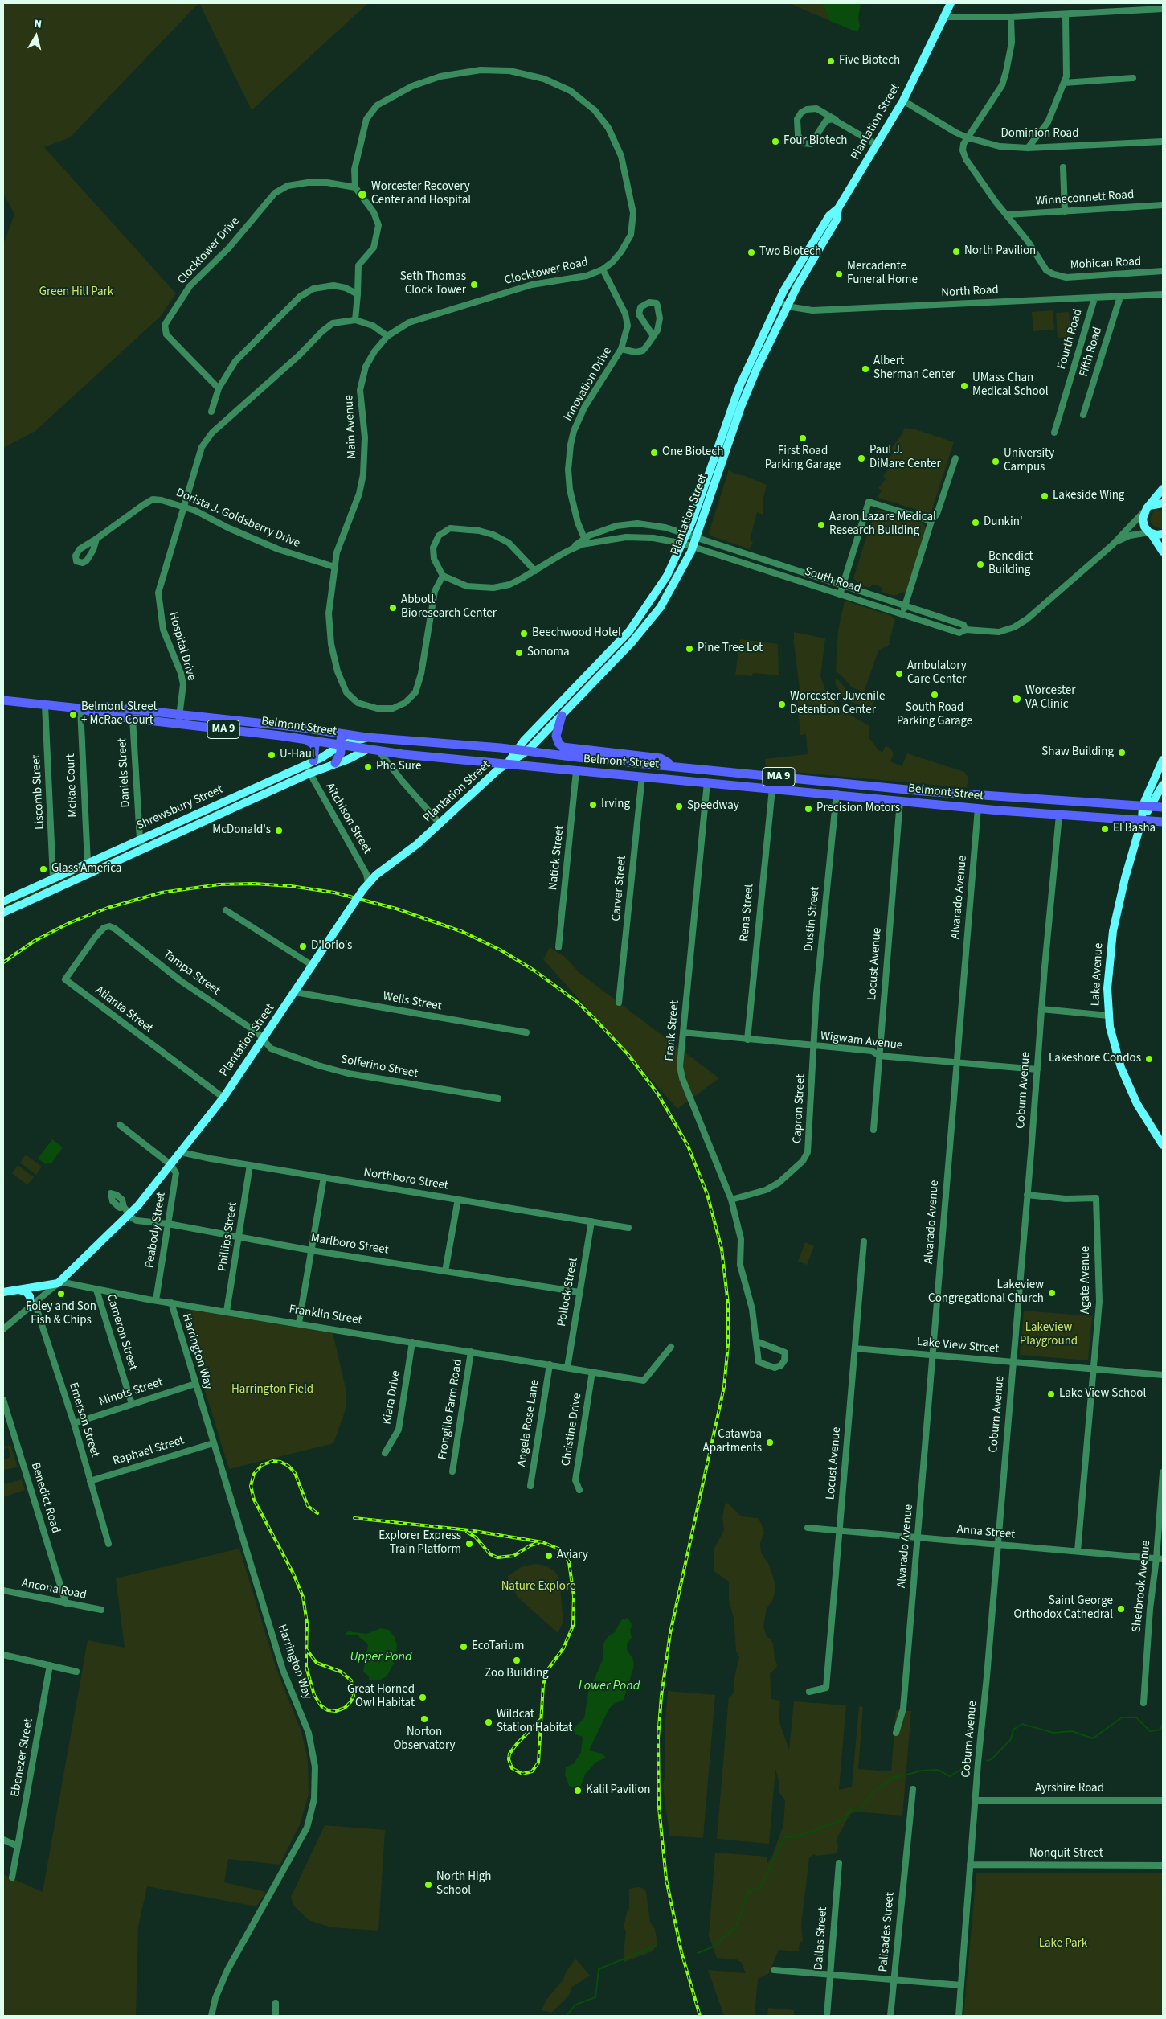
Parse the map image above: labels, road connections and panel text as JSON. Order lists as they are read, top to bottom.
{
  "streets": {
    "highway": ["Belmont Street", "MA 9"],
    "main road": [
      "Plantation Street",
      "Shrewsbury Street",
      "Lake Avenue",
      "Franklin Street"
    ],
    "street": [
      "Dominion Road",
      "Winneconnett Road",
      "Clocktower Drive",
      "Mohican Road",
      "Clocktower Road",
      "North Road",
      "Fourth Road",
      "Fifth Road",
      "Innovation Drive",
      "Main Avenue",
      "Dorista J. Goldsberry Drive",
      "South Road",
      "Hospital Drive",
      "Daniels Street",
      "McRae Court",
      "Liscomb Street",
      "Aitchison Street",
      "Natick Street",
      "Carver Street",
      "Alvarado Avenue",
      "Rena Street",
      "Dustin Street",
      "Locust Avenue",
      "Tampa Street",
      "Wells Street",
      "Atlanta Street",
      "Frank Street",
      "Wigwam Avenue",
      "Solferino Street",
      "Coburn Avenue",
      "Capron Street",
      "Northboro Street",
      "Peabody Street",
      "Phillips Street",
      "Marlboro Street",
      "Agate Avenue",
      "Pollock Street",
      "Cameron Street",
      "Lake View Street",
      "Harrington Way",
      "Minots Street",
      "Kiara Drive",
      "Frongillo Farm Road",
      "Emerson Street",
      "Angela Rose Lane",
      "Christine Drive",
      "Raphael Street",
      "Benedict Road",
      "Anna Street",
      "Sherbrook Avenue",
      "Ancona Road",
      "Ebenezer Street",
      "Ayrshire Road",
      "Nonquit Street",
      "Palisades Street",
      "Dallas Street"
    ]
  },
  "crossings": [
    ["Plantation Street", "Dominion Road"],
    ["Plantation Street", "North Road"],
    ["Plantation Street", "South Road"],
    ["Plantation Street", "Belmont Street"],
    ["Plantation Street", "Aitchison Street"],
    ["Plantation Street", "Tampa Street"],
    ["Plantation Street", "Wells Street"],
    ["Plantation Street", "Atlanta Street"],
    ["Plantation Street", "Solferino Street"],
    ["Plantation Street", "Northboro Street"],
    ["Plantation Street", "Peabody Street"],
    ["Plantation Street", "Marlboro Street"],
    ["Plantation Street", "Franklin Street"],
    ["Plantation Street", "Emerson Street"],
    ["Dominion Road", "Mohican Road"],
    ["Winneconnett Road", "Mohican Road"],
    ["Clocktower Drive", "Clocktower Road"],
    ["Clocktower Road", "Innovation Drive"],
    ["Clocktower Road", "Main Avenue"],
    ["North Road", "Fourth Road"],
    ["North Road", "Fifth Road"],
    ["Innovation Drive", "South Road"],
    ["Main Avenue", "Dorista J. Goldsberry Drive"],
    ["Dorista J. Goldsberry Drive", "Hospital Drive"],
    ["Hospital Drive", "Belmont Street"],
    ["Belmont Street", "Daniels Street"],
    ["Belmont Street", "McRae Court"],
    ["Belmont Street", "Liscomb Street"],
    ["Belmont Street", "Shrewsbury Street"],
    ["Belmont Street", "Natick Street"],
    ["Belmont Street", "Carver Street"],
    ["Belmont Street", "Alvarado Avenue"],
    ["Belmont Street", "Rena Street"],
    ["Belmont Street", "Dustin Street"],
    ["Belmont Street", "Locust Avenue"],
    ["Belmont Street", "Lake Avenue"],
    ["Belmont Street", "Frank Street"],
    ["Belmont Street", "Coburn Avenue"],
    ["Daniels Street", "Shrewsbury Street"],
    ["McRae Court", "Shrewsbury Street"],
    ["Liscomb Street", "Shrewsbury Street"],
    ["Shrewsbury Street", "Aitchison Street"],
    ["Alvarado Avenue", "Wigwam Avenue"],
    ["Alvarado Avenue", "Lake View Street"],
    ["Alvarado Avenue", "Anna Street"],
    ["Rena Street", "Wigwam Avenue"],
    ["Dustin Street", "Wigwam Avenue"],
    ["Dustin Street", "Capron Street"],
    ["Locust Avenue", "Wigwam Avenue"],
    ["Locust Avenue", "Lake View Street"],
    ["Locust Avenue", "Anna Street"],
    ["Tampa Street", "Atlanta Street"],
    ["Tampa Street", "Solferino Street"],
    ["Frank Street", "Wigwam Avenue"],
    ["Frank Street", "Capron Street"],
    ["Wigwam Avenue", "Coburn Avenue"],
    ["Wigwam Avenue", "Capron Street"],
    ["Coburn Avenue", "Agate Avenue"],
    ["Coburn Avenue", "Lake View Street"],
    ["Coburn Avenue", "Anna Street"],
    ["Coburn Avenue", "Ayrshire Road"],
    ["Coburn Avenue", "Nonquit Street"],
    ["Northboro Street", "Phillips Street"],
    ["Northboro Street", "Pollock Street"],
    ["Peabody Street", "Marlboro Street"],
    ["Peabody Street", "Franklin Street"],
    ["Phillips Street", "Marlboro Street"],
    ["Phillips Street", "Franklin Street"],
    ["Marlboro Street", "Pollock Street"],
    ["Agate Avenue", "Lake View Street"],
    ["Agate Avenue", "Anna Street"],
    ["Pollock Street", "Franklin Street"],
    ["Franklin Street", "Cameron Street"],
    ["Franklin Street", "Harrington Way"],
    ["Franklin Street", "Kiara Drive"],
    ["Franklin Street", "Frongillo Farm Road"],
    ["Franklin Street", "Angela Rose Lane"],
    ["Franklin Street", "Christine Drive"],
    ["Cameron Street", "Minots Street"],
    ["Harrington Way", "Minots Street"],
    ["Harrington Way", "Raphael Street"],
    ["Minots Street", "Emerson Street"],
    ["Emerson Street", "Raphael Street"],
    ["Benedict Road", "Ancona Road"],
    ["Anna Street", "Sherbrook Avenue"]
  ],
  "water": ["Upper Pond", "Lower Pond"],
  "parks": [
    "Green Hill Park",
    "Lakeview Playground",
    "Harrington Field",
    "Nature Explore",
    "Lake Park"
  ],
  "places": [
    "Five Biotech",
    "Four Biotech",
    "Worcester Recovery Center and Hospital",
    "North Pavilion",
    "Two Biotech",
    "Mercadente Funeral Home",
    "Seth Thomas Clock Tower",
    "Albert Sherman Center",
    "UMass Chan Medical School",
    "First Road Parking Garage",
    "One Biotech",
    "Paul J. DiMare Center",
    "University Campus",
    "Lakeside Wing",
    "Dunkin'",
    "Aaron Lazare Medical Research Building",
    "Benedict Building",
    "Abbott Bioresearch Center",
    "Beechwood Hotel",
    "Pine Tree Lot",
    "Sonoma",
    "Ambulatory Care Center",
    "South Road Parking Garage",
    "Worcester VA Clinic",
    "Worcester Juvenile Detention Center",
    "Belmont Street + McRae Court",
    "Shaw Building",
    "U-Haul",
    "Pho Sure",
    "Irving",
    "Speedway",
    "Precision Motors",
    "El Basha",
    "McDonald's",
    "Glass America",
    "D'Iorio's",
    "Lakeshore Condos",
    "Lakeview Congregational Church",
    "Foley and Son Fish & Chips",
    "Lake View School",
    "Catawba Apartments",
    "Explorer Express Train Platform",
    "Aviary",
    "Saint George Orthodox Cathedral",
    "EcoTarium",
    "Zoo Building",
    "Great Horned Owl Habitat",
    "Norton Observatory",
    "Wildcat Station Habitat",
    "Kalil Pavilion",
    "North High School"
  ],
  "north": "top"
}
